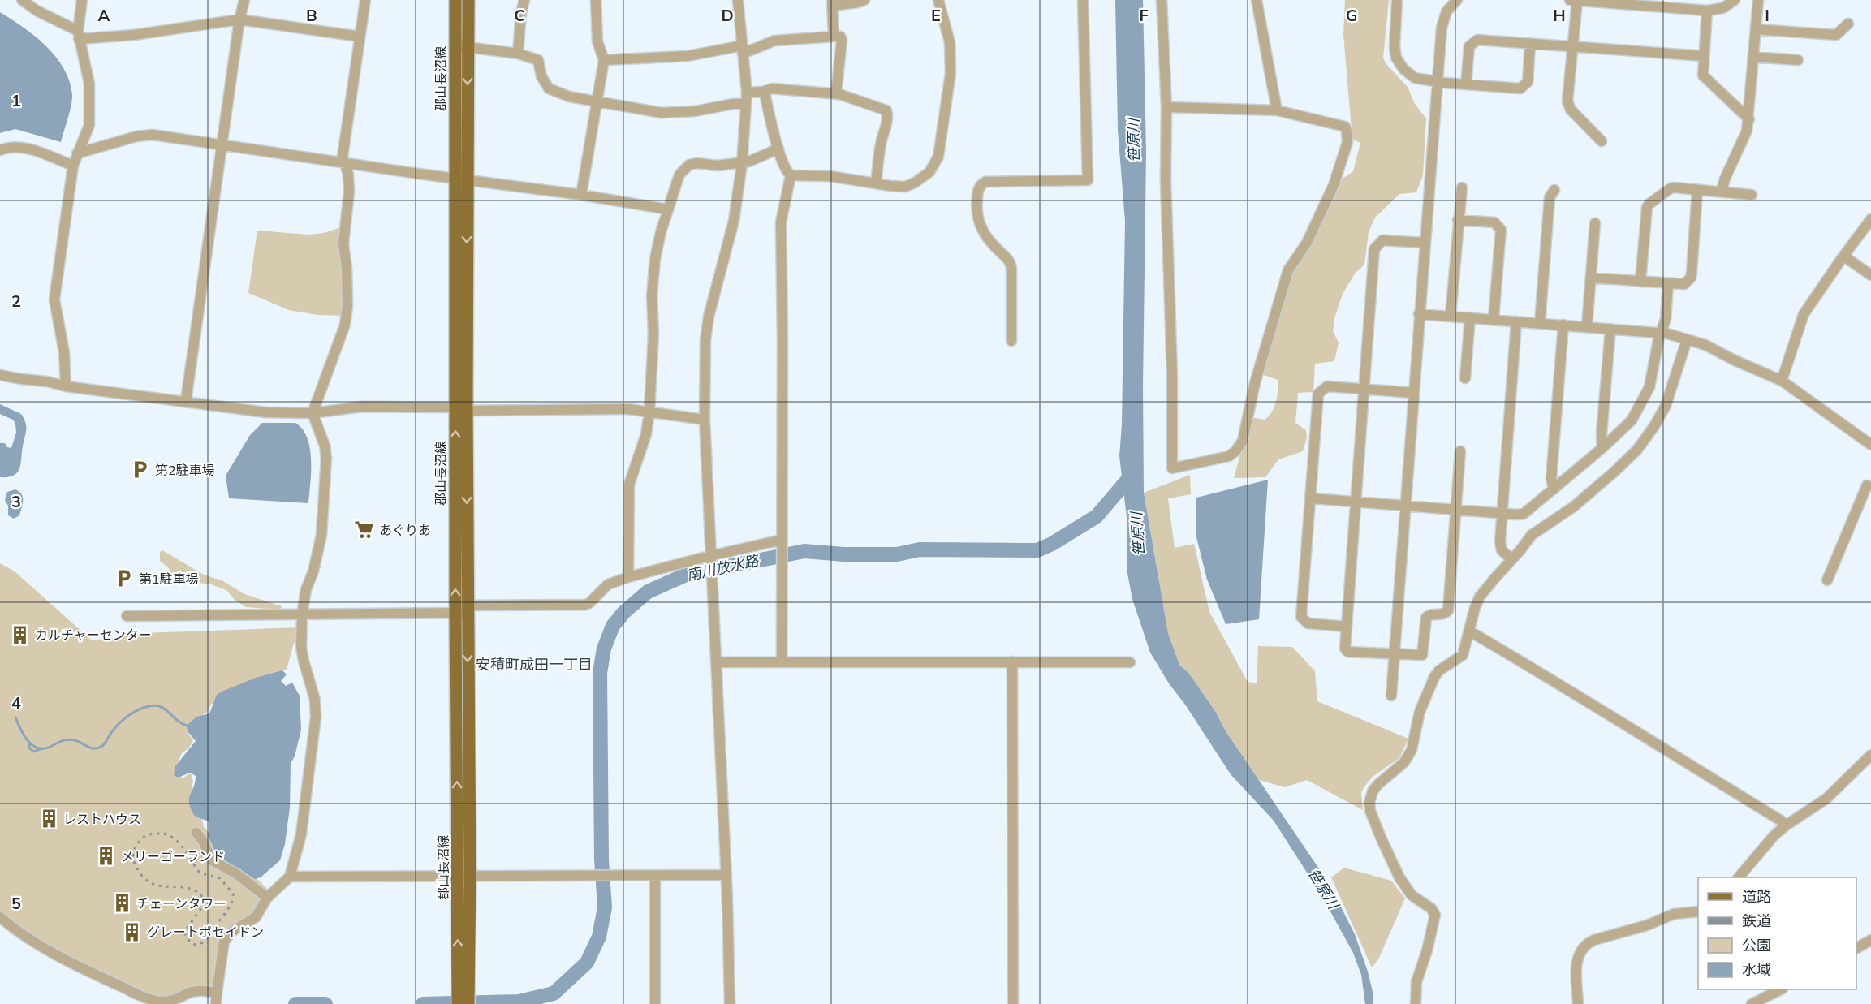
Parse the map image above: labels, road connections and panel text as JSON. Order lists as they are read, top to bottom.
{
  "streets": {
    "main road": ["郡山長沼線"]
  },
  "districts": ["安積町成田一丁目"],
  "water": ["笹原川", "南川放水路"],
  "places": {
    "parking": ["第2駐車場", "第1駐車場"],
    "supermarket": ["あぐりあ"],
    "building": [
      "カルチャーセンター",
      "レストハウス",
      "メリーゴーランド",
      "チェーンタワー",
      "グレートポセイドン"
    ]
  },
  "legend": [
    "道路",
    "鉄道",
    "公園",
    "水域"
  ],
  "grid": {
    "columns": [
      "A",
      "B",
      "C",
      "D",
      "E",
      "F",
      "G",
      "H",
      "I"
    ],
    "rows": [
      "1",
      "2",
      "3",
      "4",
      "5"
    ]
  }
}
